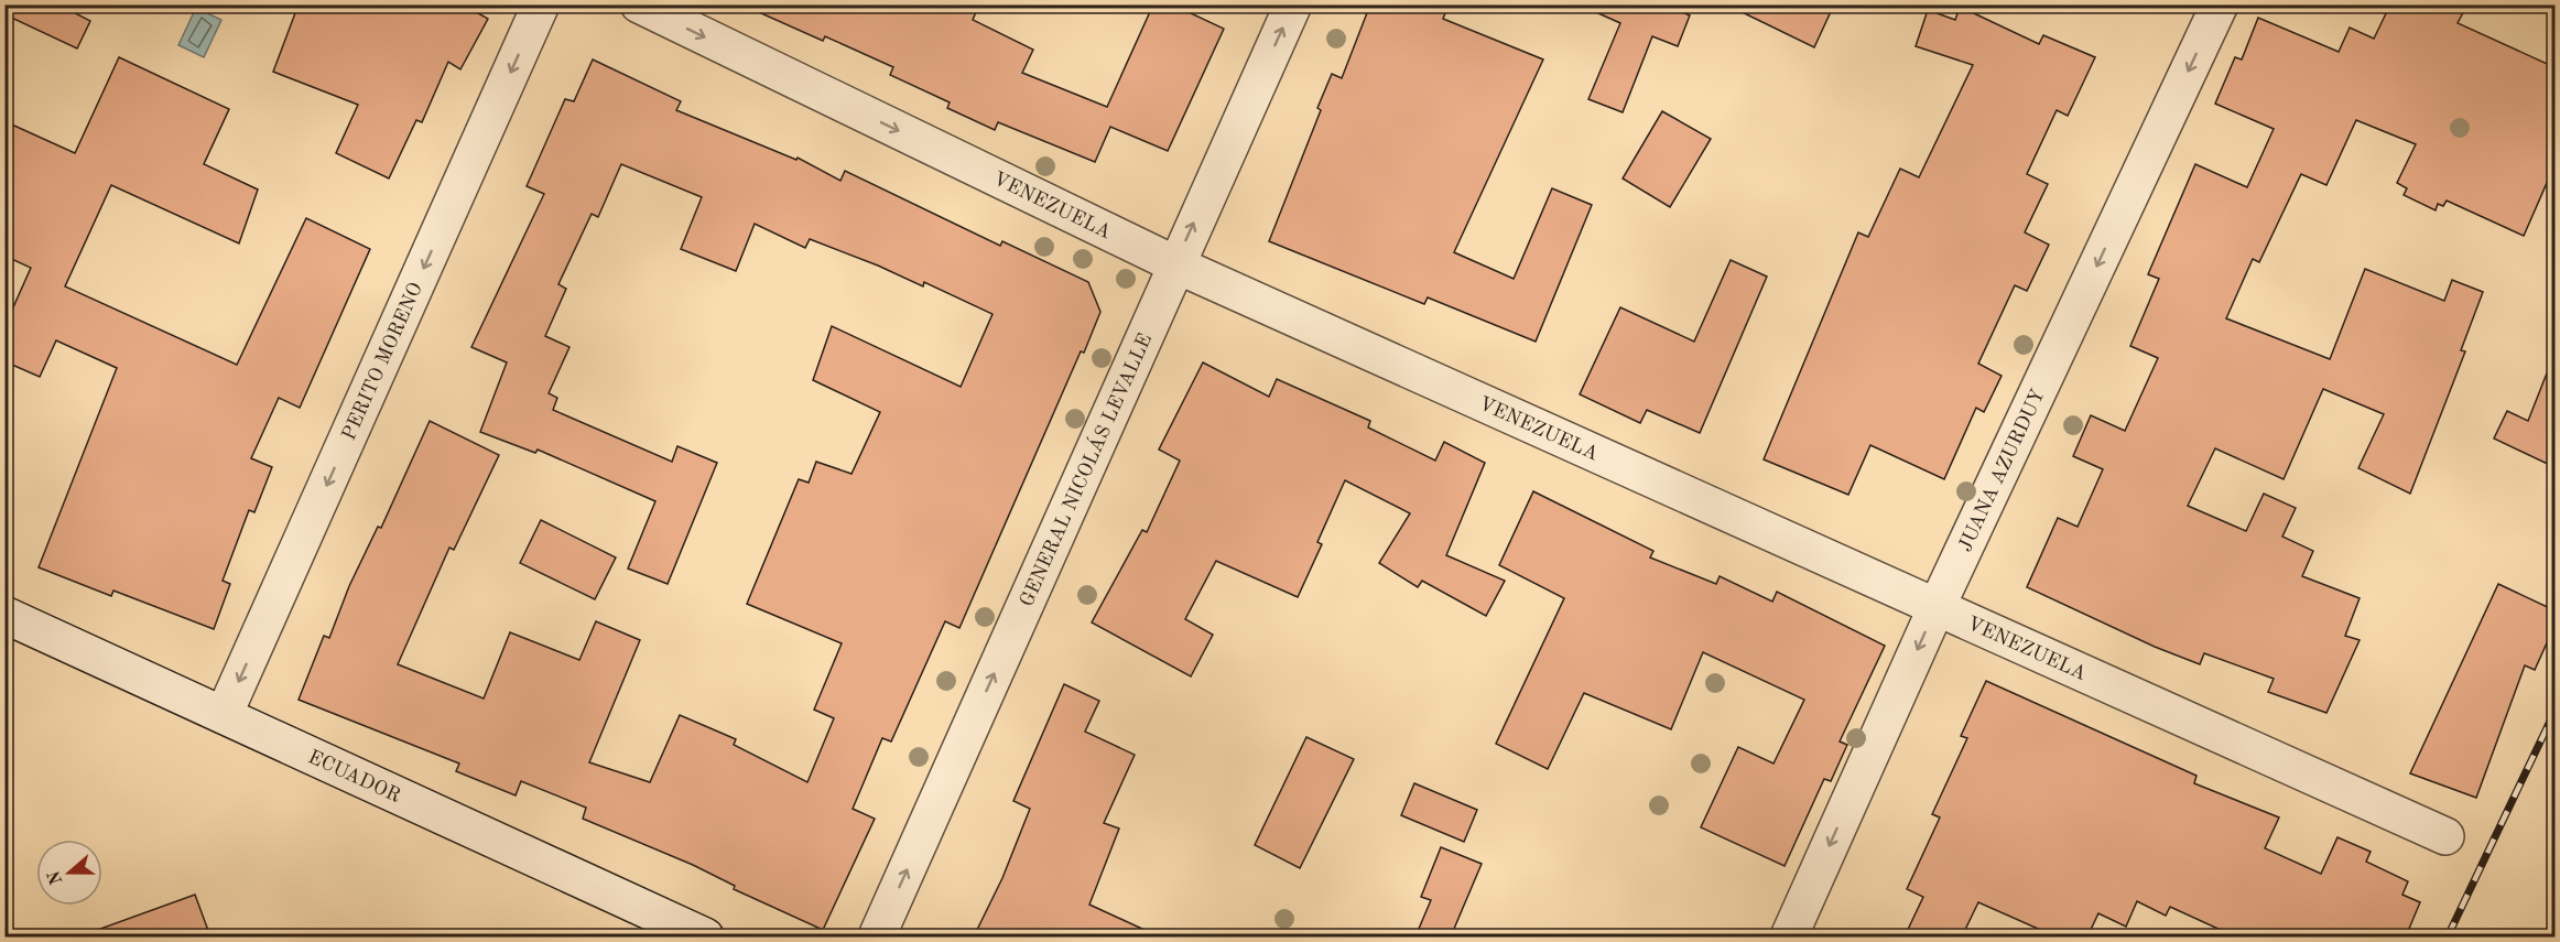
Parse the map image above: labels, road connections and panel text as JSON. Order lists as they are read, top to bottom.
{
  "streets": {
    "street": [
      "VENEZUELA",
      "PERITO MORENO",
      "JUANA AZURDUY",
      "GENERAL NICOLÁS LEVALLE",
      "ECUADOR"
    ]
  },
  "crossings": [
    ["VENEZUELA", "JUANA AZURDUY"],
    ["VENEZUELA", "GENERAL NICOLÁS LEVALLE"],
    ["PERITO MORENO", "ECUADOR"]
  ],
  "one_way": ["PERITO MORENO", "JUANA AZURDUY", "GENERAL NICOLÁS LEVALLE"],
  "north": "left"
}
